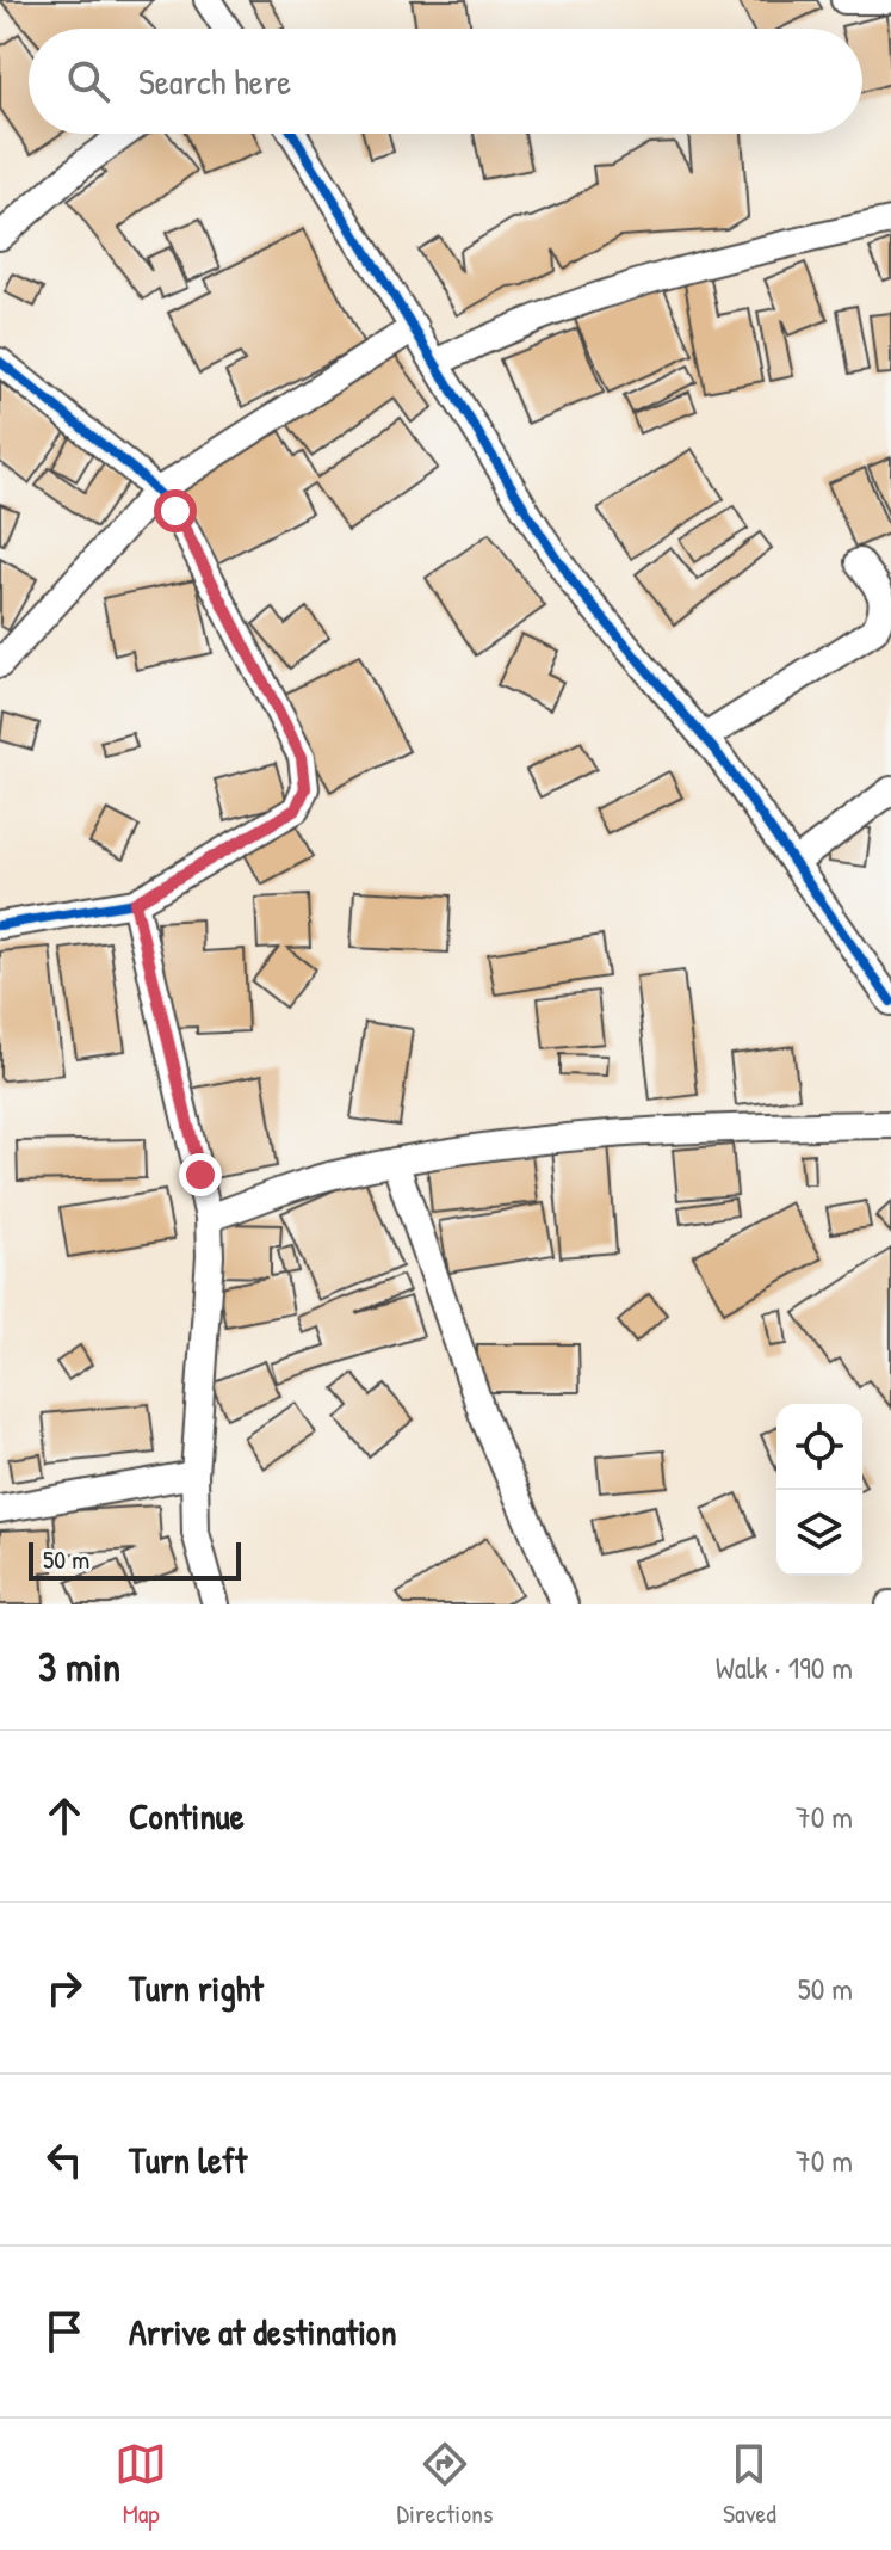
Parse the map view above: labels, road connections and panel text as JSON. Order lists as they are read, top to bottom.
{
  "scale_bar": "50 m",
  "page": {
    "search": "Search here",
    "scale": "50 m",
    "heading": ["3 min", "Walk · 190 m"],
    "list": [
      ["Continue", "70 m"],
      ["Turn right", "50 m"],
      ["Turn left", "70 m"],
      "Arrive at destination"
    ],
    "nav": ["Map", "Directions", "Saved"]
  }
}
